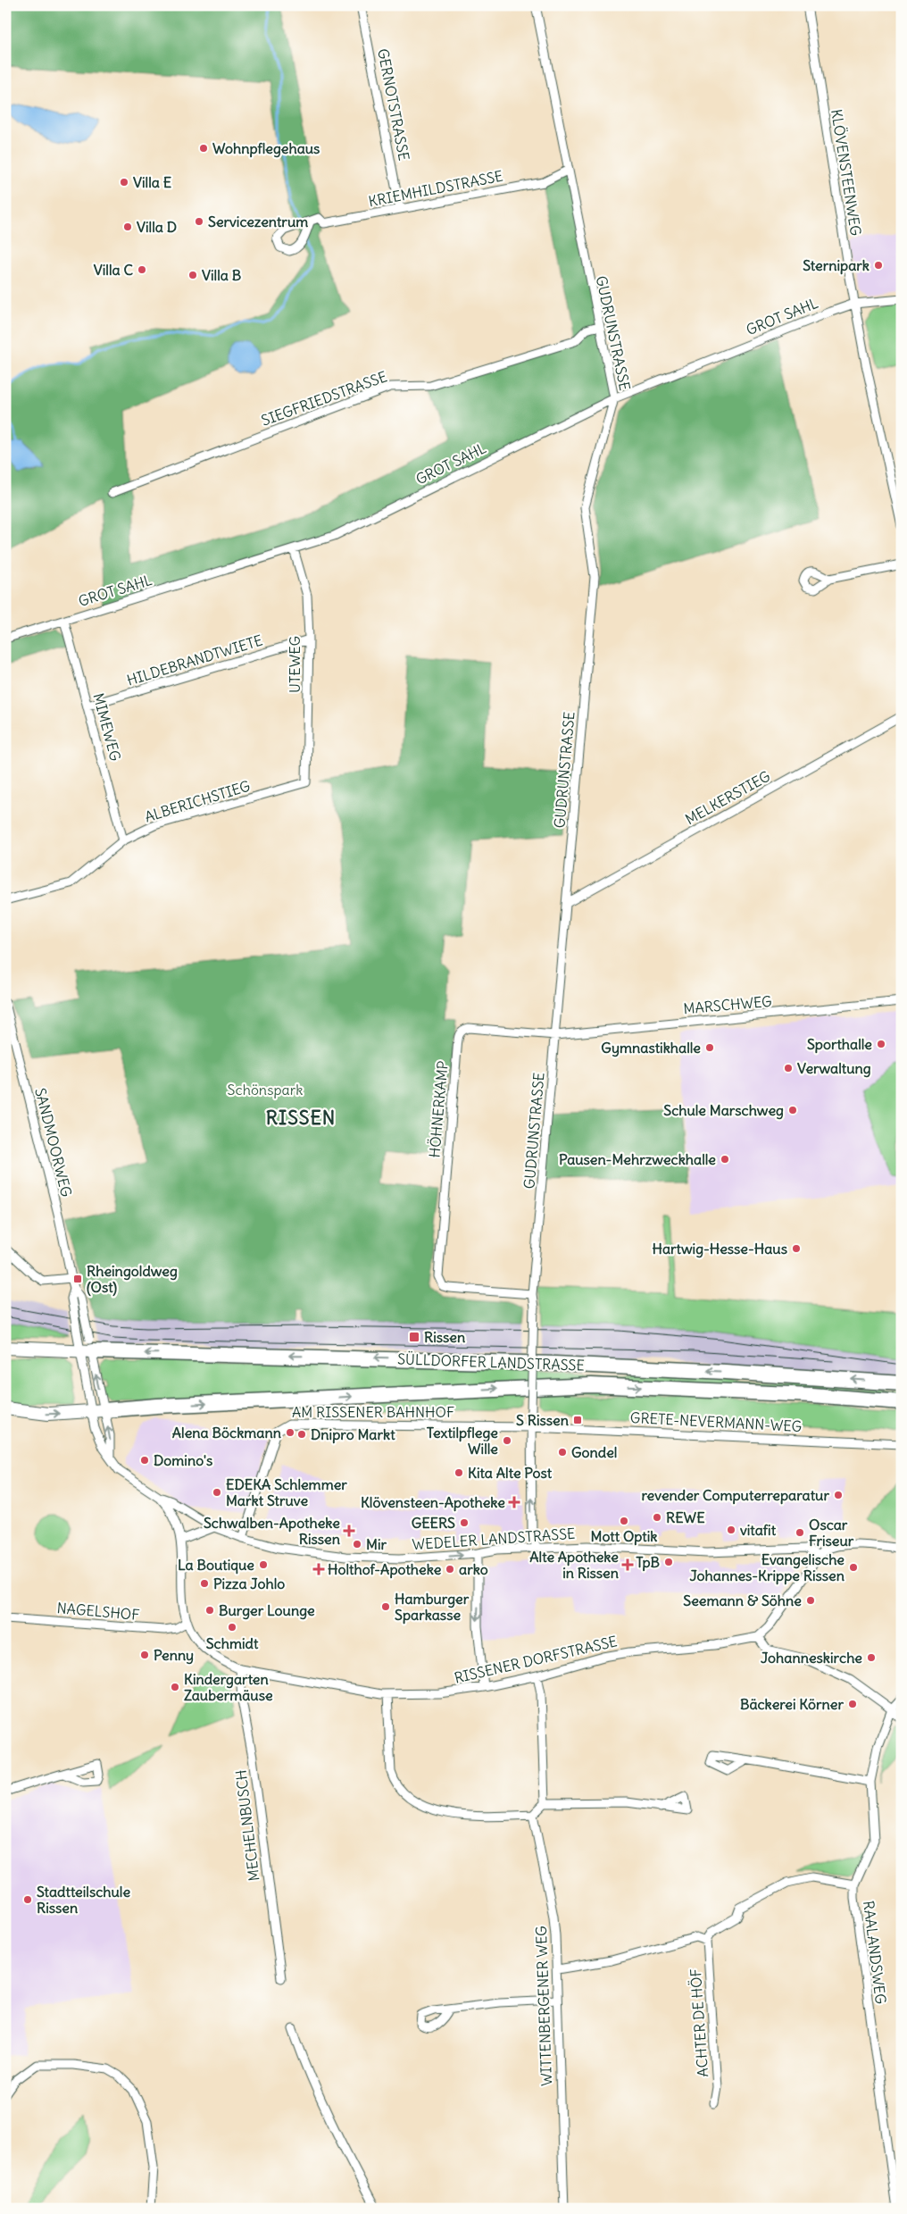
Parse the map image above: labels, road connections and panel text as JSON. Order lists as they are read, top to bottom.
{
  "streets": {
    "highway": ["SÜLLDORFER LANDSTRASSE"],
    "street": [
      "GERNOTSTRASSE",
      "KLÖVENSTEENWEG",
      "KRIEMHILDSTRASSE",
      "GROT SAHL",
      "GUDRUNSTRASSE",
      "SIEGFRIEDSTRASSE",
      "HILDEBRANDTWIETE",
      "UTEWEG",
      "MIMEWEG",
      "MELKERSTIEG",
      "ALBERICHSTIEG",
      "MARSCHWEG",
      "HÖHNERKAMP",
      "SANDMOORWEG",
      "AM RISSENER BAHNHOF",
      "GRETE-NEVERMANN-WEG",
      "WEDELER LANDSTRASSE",
      "NAGELSHOF",
      "RISSENER DORFSTRASSE",
      "MECHELNBUSCH",
      "RAALANDSWEG",
      "WITTENBERGENER WEG",
      "ACHTER DE HÖF"
    ]
  },
  "crossings": [
    ["GERNOTSTRASSE", "KRIEMHILDSTRASSE"],
    ["KLÖVENSTEENWEG", "GROT SAHL"],
    ["KRIEMHILDSTRASSE", "GUDRUNSTRASSE"],
    ["GROT SAHL", "GUDRUNSTRASSE"],
    ["GROT SAHL", "UTEWEG"],
    ["GROT SAHL", "MIMEWEG"],
    ["GUDRUNSTRASSE", "SIEGFRIEDSTRASSE"],
    ["GUDRUNSTRASSE", "MELKERSTIEG"],
    ["GUDRUNSTRASSE", "MARSCHWEG"],
    ["GUDRUNSTRASSE", "HÖHNERKAMP"],
    ["GUDRUNSTRASSE", "AM RISSENER BAHNHOF"],
    ["GUDRUNSTRASSE", "GRETE-NEVERMANN-WEG"],
    ["GUDRUNSTRASSE", "WEDELER LANDSTRASSE"],
    ["HILDEBRANDTWIETE", "UTEWEG"],
    ["HILDEBRANDTWIETE", "MIMEWEG"],
    ["UTEWEG", "ALBERICHSTIEG"],
    ["MIMEWEG", "ALBERICHSTIEG"],
    ["MARSCHWEG", "HÖHNERKAMP"],
    ["SANDMOORWEG", "SÜLLDORFER LANDSTRASSE"],
    ["SANDMOORWEG", "WEDELER LANDSTRASSE"],
    ["SÜLLDORFER LANDSTRASSE", "WEDELER LANDSTRASSE"],
    ["AM RISSENER BAHNHOF", "GRETE-NEVERMANN-WEG"],
    ["AM RISSENER BAHNHOF", "WEDELER LANDSTRASSE"],
    ["WEDELER LANDSTRASSE", "RISSENER DORFSTRASSE"],
    ["NAGELSHOF", "RISSENER DORFSTRASSE"],
    ["RISSENER DORFSTRASSE", "MECHELNBUSCH"]
  ],
  "districts": ["RISSEN"],
  "parks": ["Schönspark"],
  "places": {
    "other": [
      "Wohnpflegehaus",
      "Villa E",
      "Servicezentrum",
      "Villa D",
      "Sternipark",
      "Villa C",
      "Villa B",
      "Sporthalle",
      "Gymnastikhalle",
      "Verwaltung",
      "Schule Marschweg",
      "Pausen-Mehrzweckhalle",
      "Hartwig-Hesse-Haus",
      "Alena Böckmann",
      "Dnipro Markt",
      "Textilpflege Wille",
      "Gondel",
      "Domino's",
      "Kita Alte Post",
      "EDEKA Schlemmer Markt Struve",
      "revender Computerreparatur",
      "REWE",
      "Mott Optik",
      "GEERS",
      "vitafit",
      "Oscar Friseur",
      "Mir",
      "TpB",
      "La Boutique",
      "Evangelische Johannes-Krippe Rissen",
      "arko",
      "Pizza Johlo",
      "Seemann & Söhne",
      "Hamburger Sparkasse",
      "Burger Lounge",
      "Schmidt",
      "Penny",
      "Johanneskirche",
      "Kindergarten Zaubermäuse",
      "Bäckerei Körner",
      "Stadtteilschule Rissen"
    ],
    "transit": ["Rheingoldweg (Ost)", "Rissen", "S Rissen"],
    "health": [
      "Klövensteen-Apotheke",
      "Schwalben-Apotheke Rissen",
      "Alte Apotheke in Rissen",
      "Holthof-Apotheke"
    ]
  }
}
